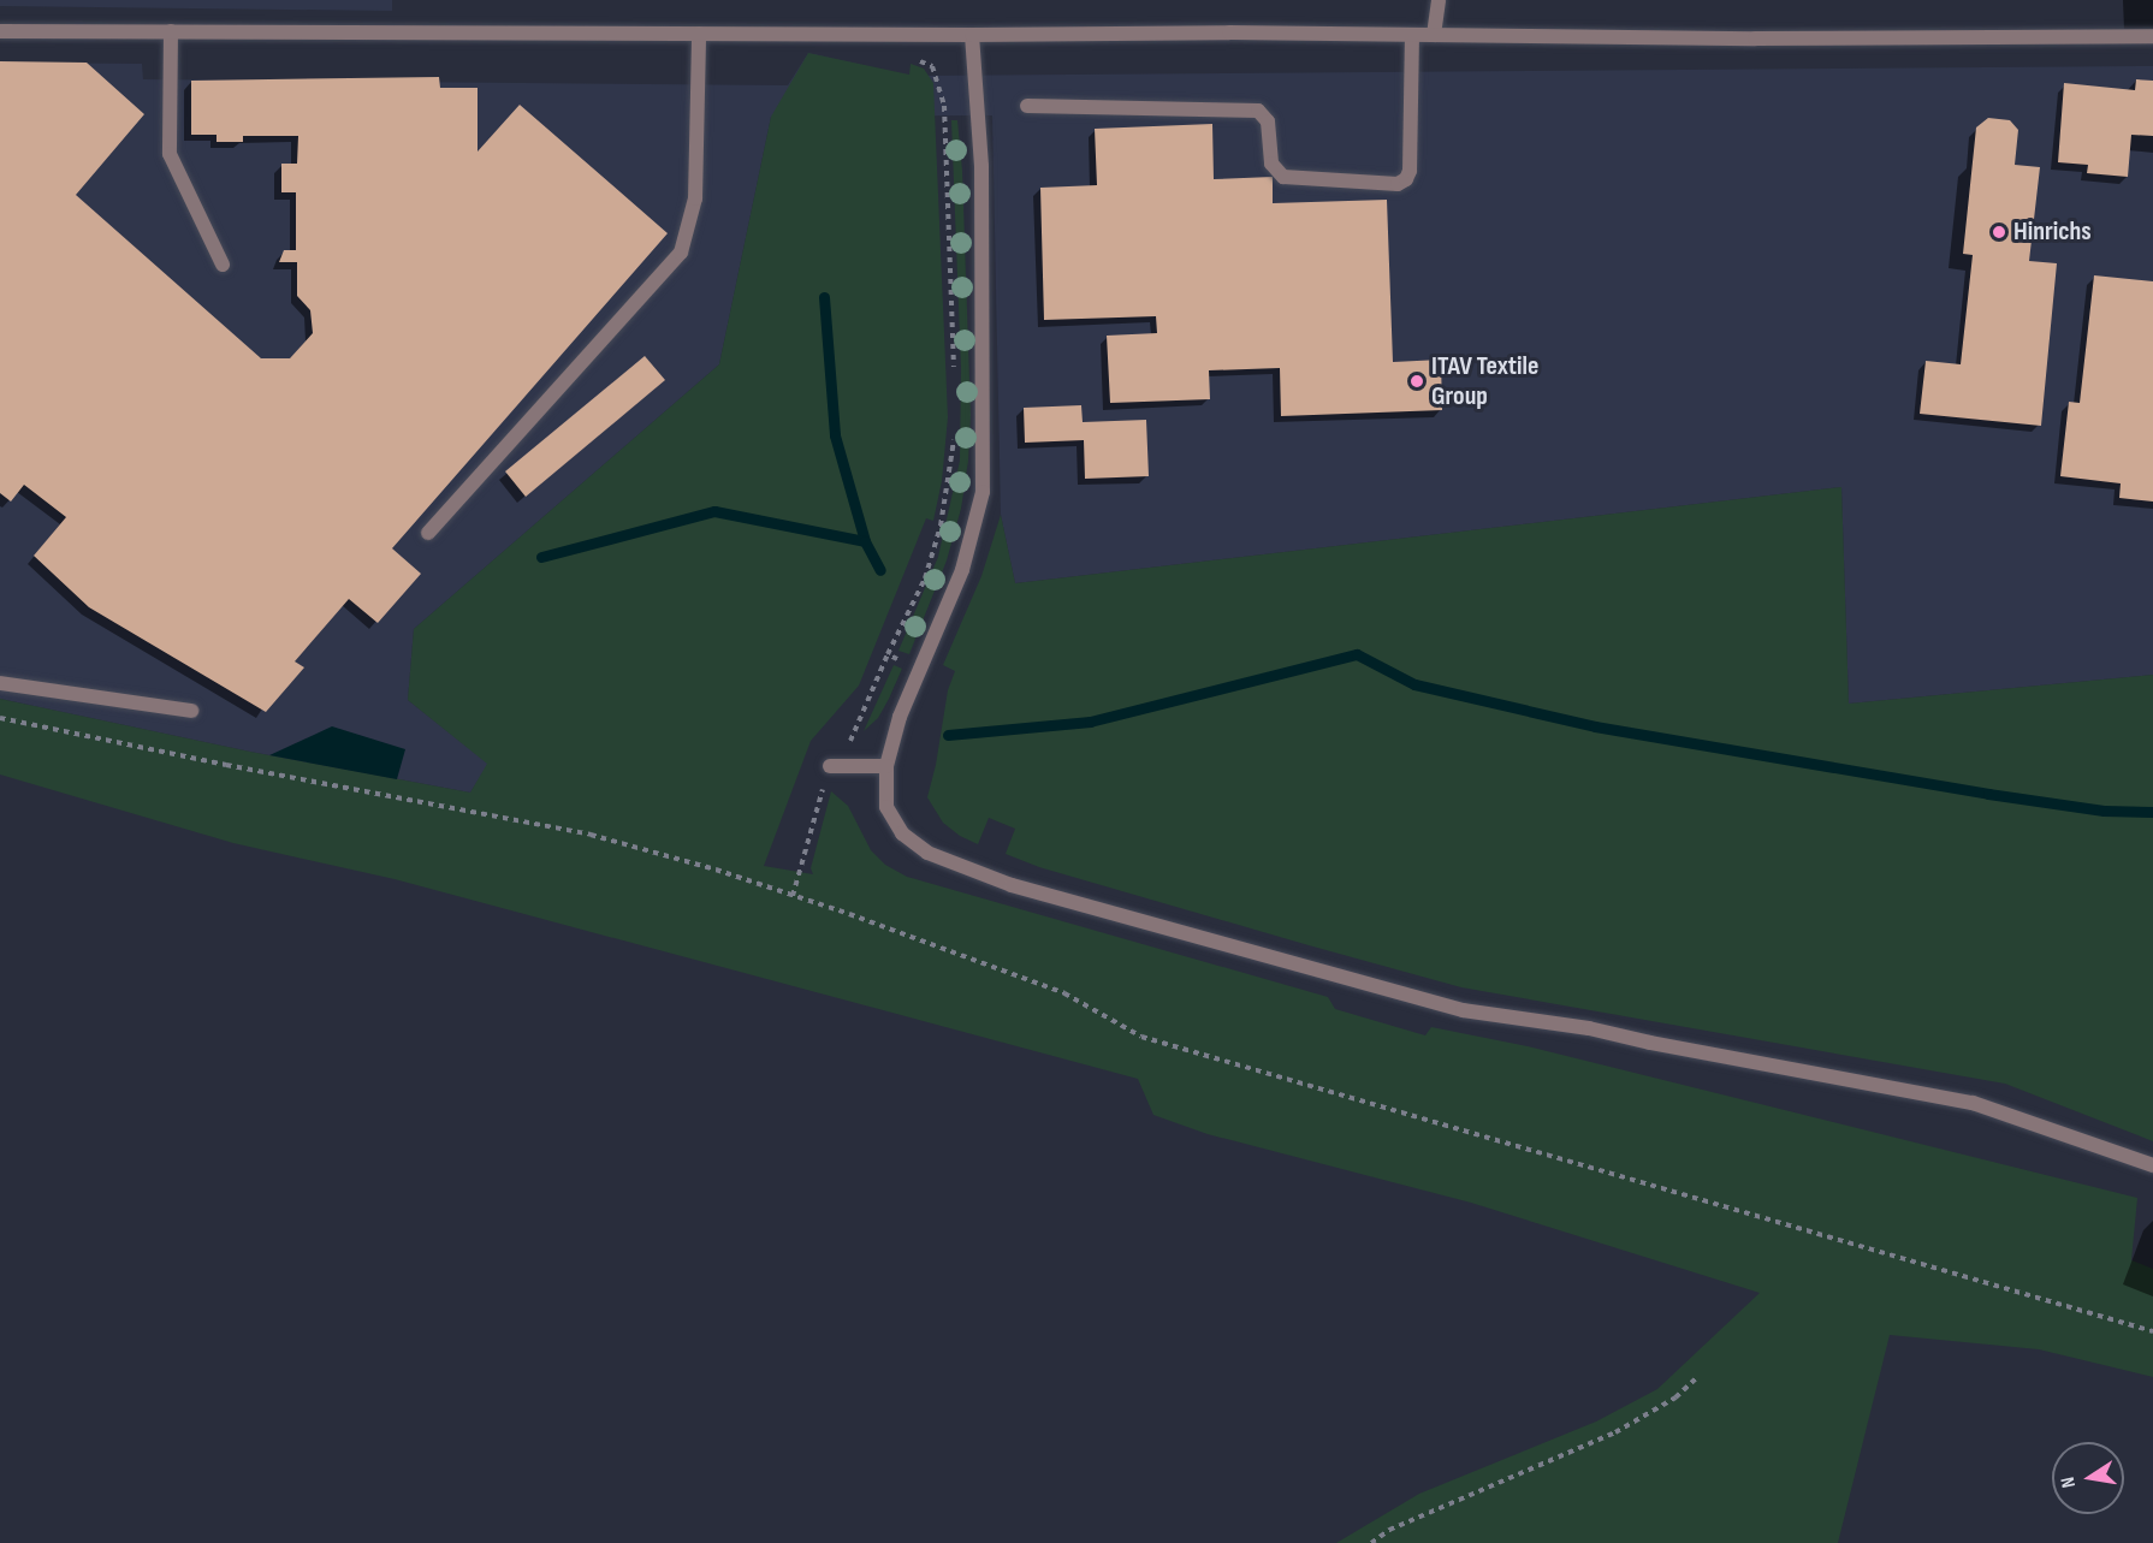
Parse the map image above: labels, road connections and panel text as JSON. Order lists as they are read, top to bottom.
{
  "places": ["Hinrichs", "ITAV Textile Group"],
  "north": "left"
}
